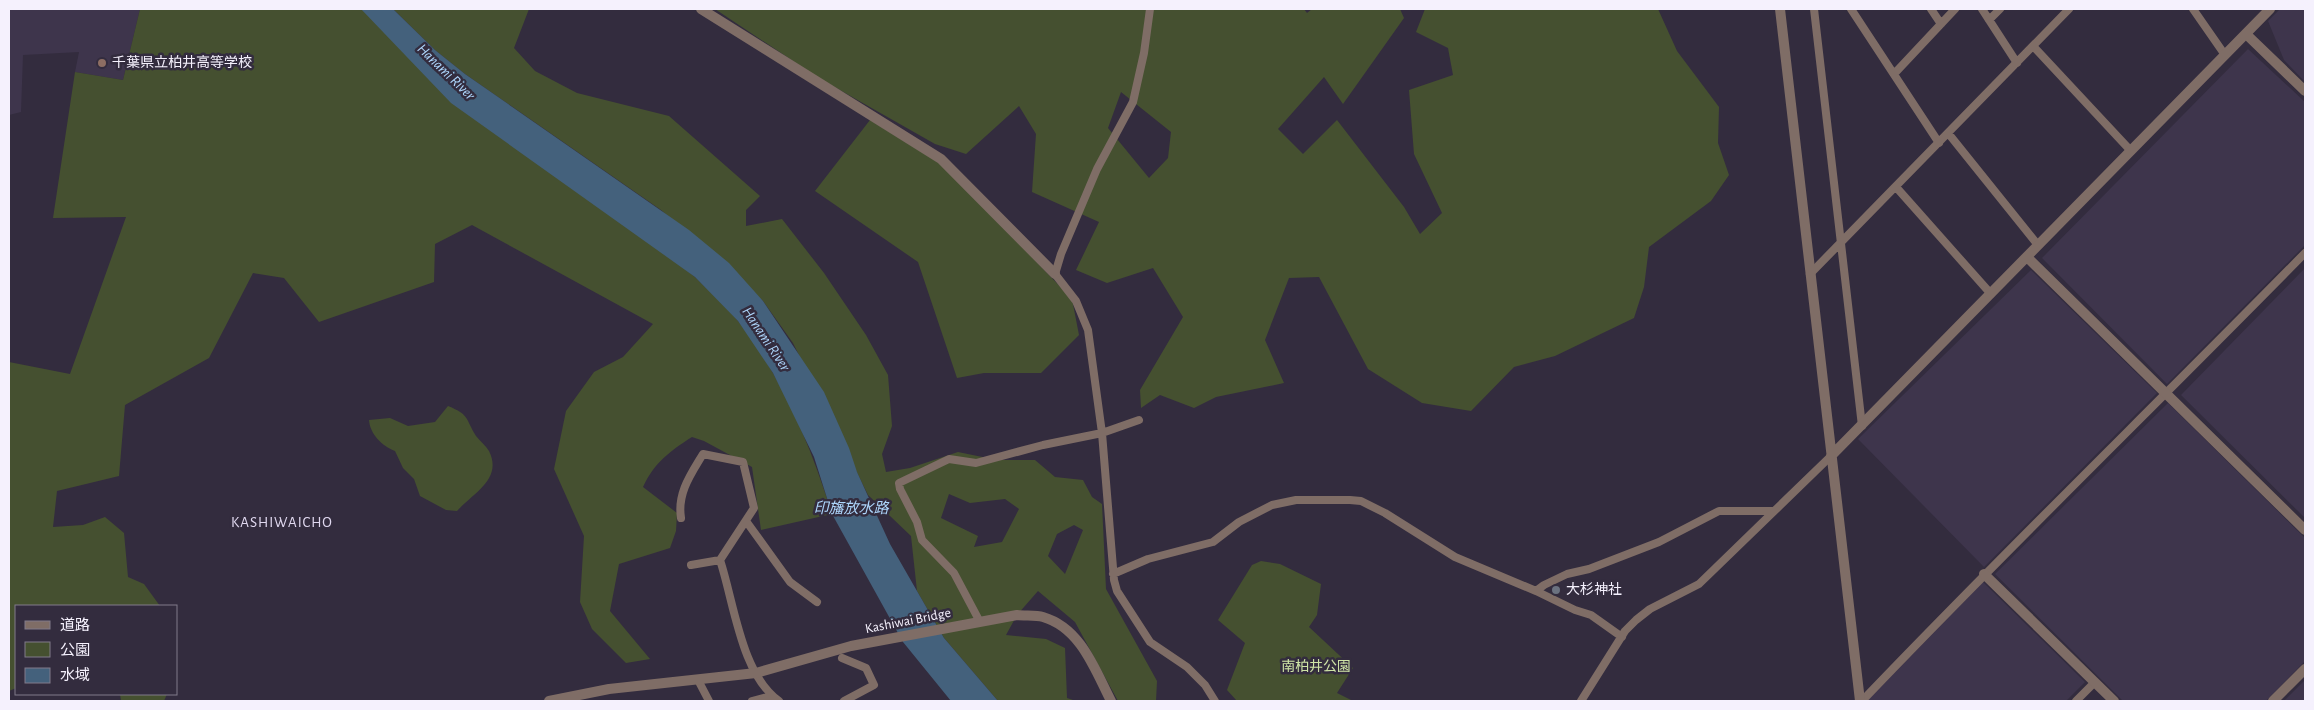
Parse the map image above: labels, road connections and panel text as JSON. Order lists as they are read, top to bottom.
{
  "streets": {
    "street": ["Kashiwai Bridge"]
  },
  "districts": ["KASHIWAICHO"],
  "water": ["Hanami River", "印旛放水路"],
  "parks": ["南柏井公園"],
  "places": ["千葉県立柏井高等学校", "大杉神社"],
  "legend": ["道路", "公園", "水域"]
}
